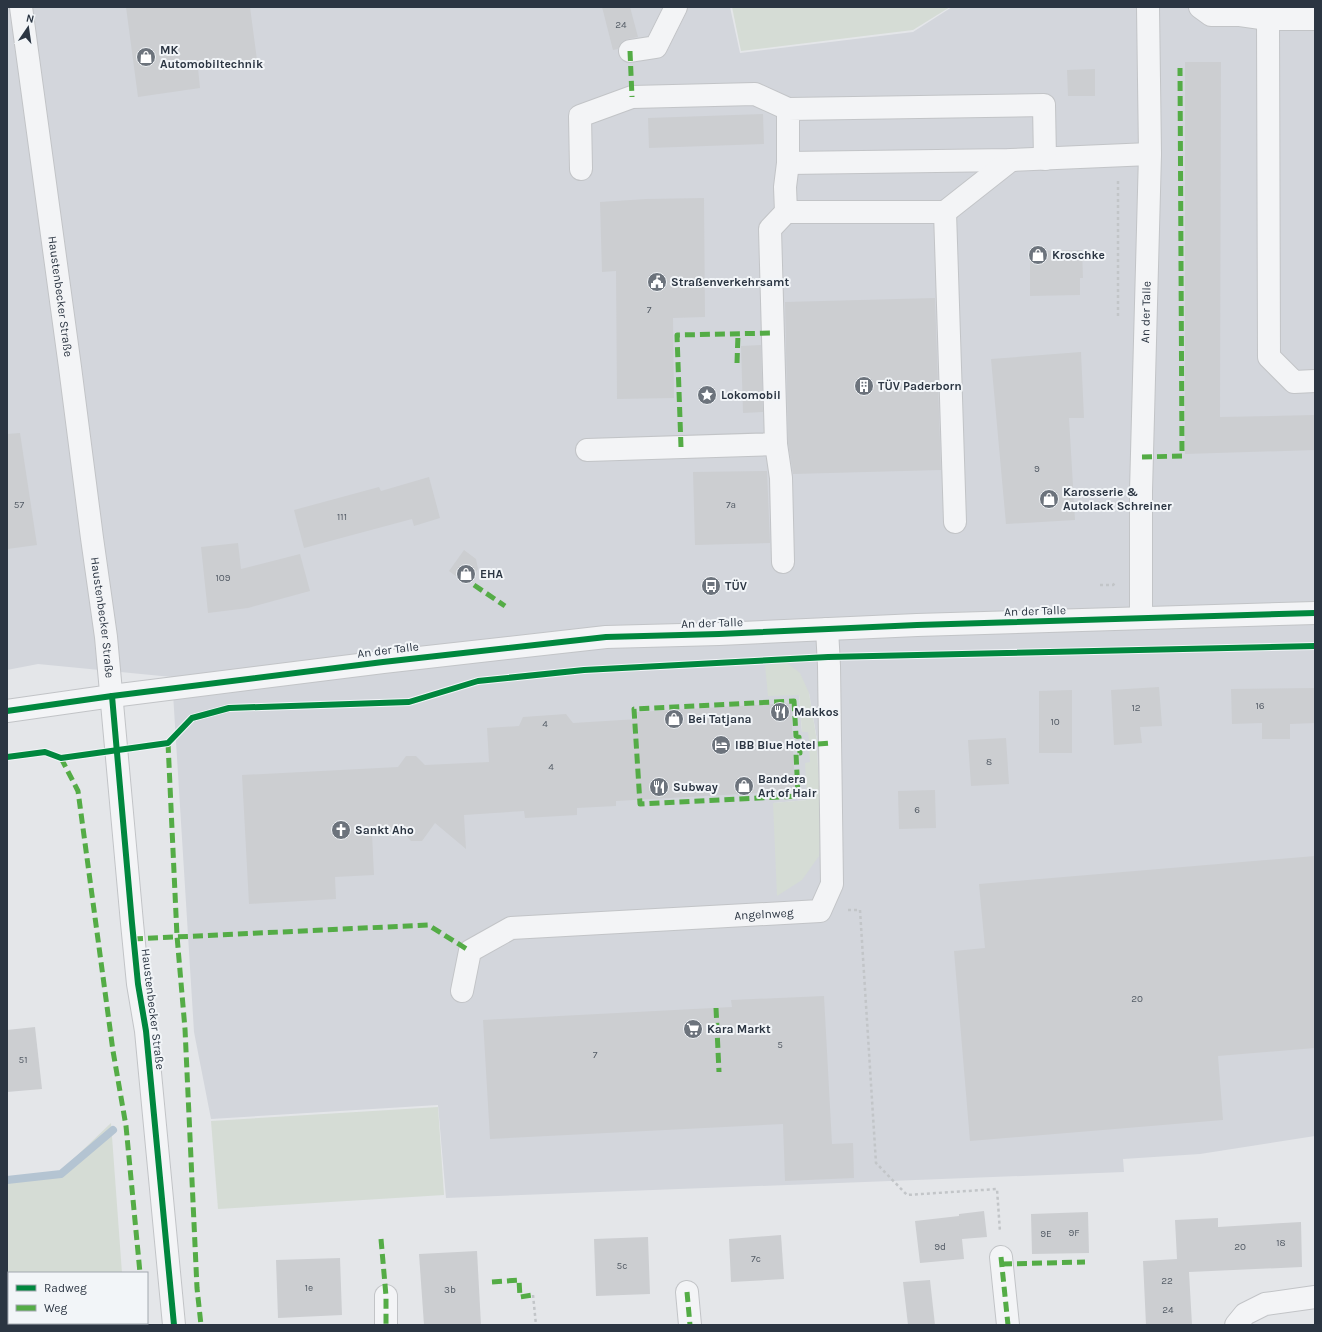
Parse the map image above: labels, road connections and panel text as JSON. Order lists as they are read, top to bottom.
{
  "streets": {
    "street": ["Haustenbecker Straße", "An der Talle", "Angelnweg"]
  },
  "crossings": [
    ["Haustenbecker Straße", "An der Talle"]
  ],
  "places": {
    "shop": [
      "MK Automobiltechnik",
      "Kroschke",
      "Karosserie & Autolack Schreiner",
      "EHA",
      "Bei Tatjana",
      "Bandera Art of Hair"
    ],
    "public building": ["Straßenverkehrsamt"],
    "building": ["TÜV Paderborn"],
    "place": ["Lokomobil"],
    "bus stop": ["TÜV"],
    "restaurant": ["Makkos", "Subway"],
    "hotel": ["IBB Blue Hotel"],
    "church": ["Sankt Aho"],
    "supermarket": ["Kara Markt"]
  },
  "house_numbers": [
    "24",
    "7",
    "9",
    "57",
    "7a",
    "111",
    "109",
    "16",
    "12",
    "10",
    "4",
    "8",
    "4",
    "6",
    "20",
    "5",
    "7",
    "51",
    "9F",
    "9E",
    "18",
    "9d",
    "20",
    "7c",
    "5c",
    "22",
    "1e",
    "3b",
    "24"
  ],
  "legend": ["Radweg", "Weg"],
  "north": "top"
}
